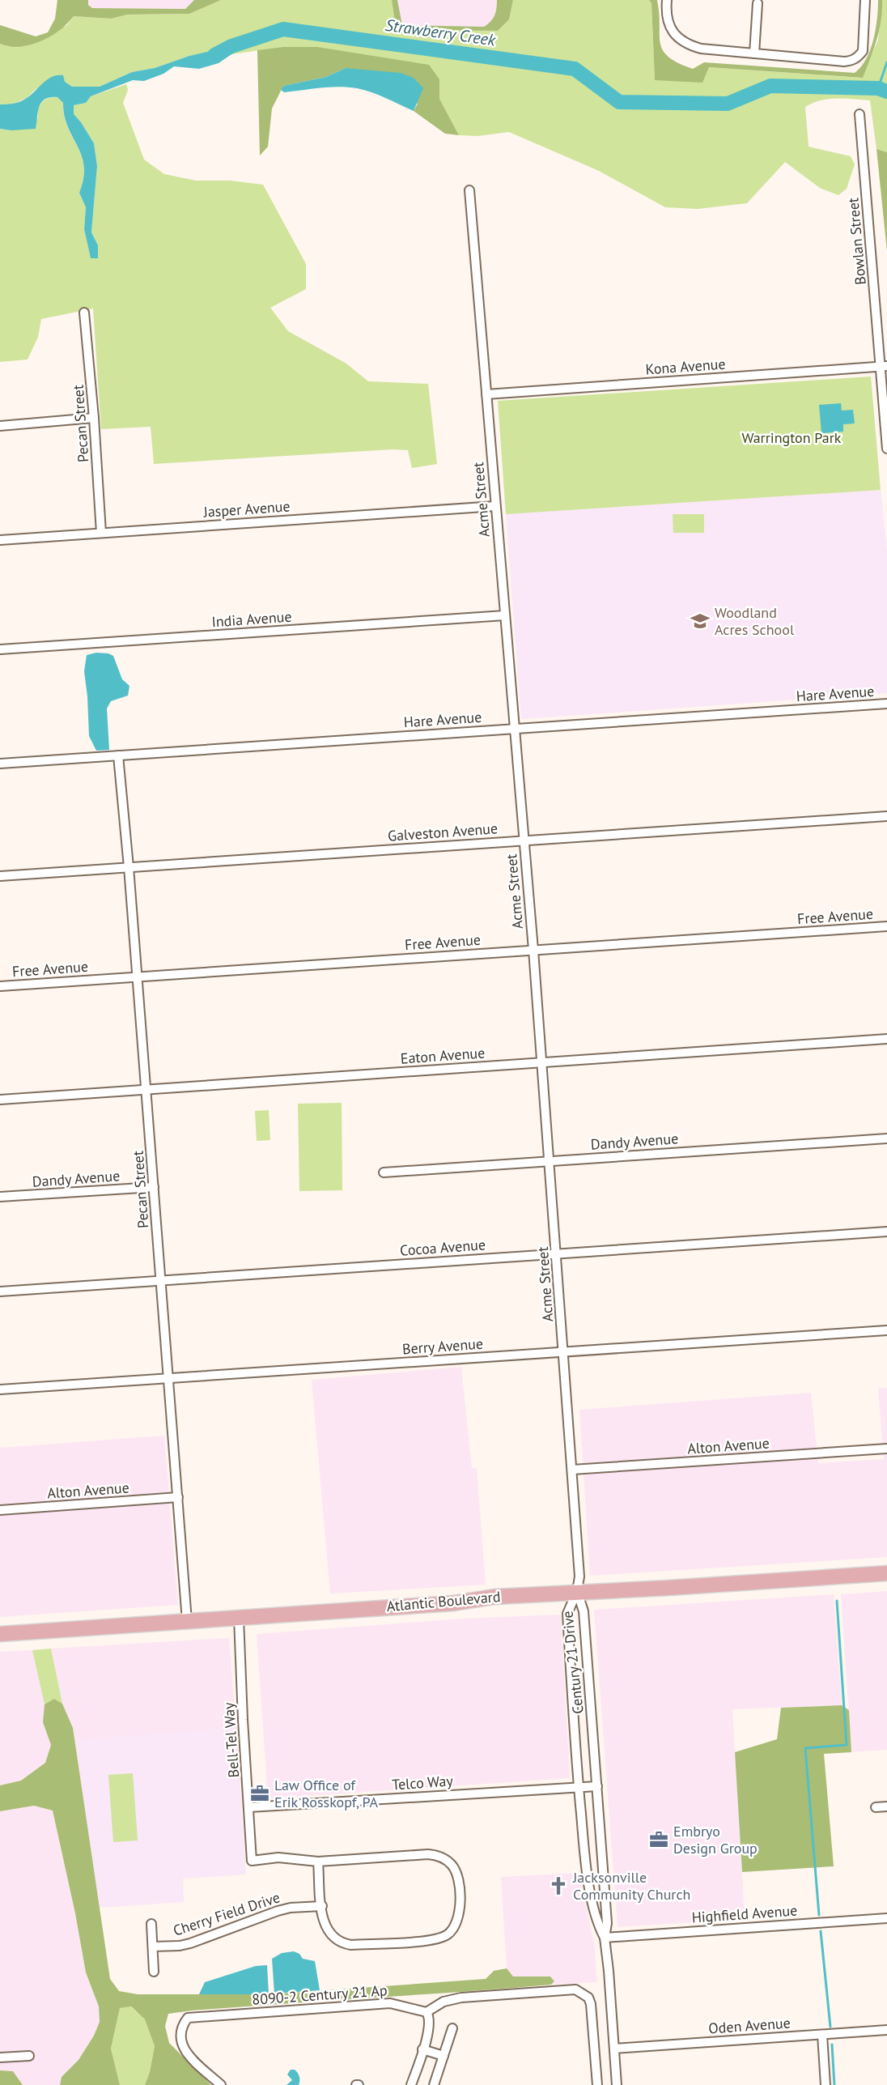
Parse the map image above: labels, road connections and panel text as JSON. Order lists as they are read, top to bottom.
{
  "streets": {
    "main road": ["Atlantic Boulevard"],
    "street": [
      "Bowlan Street",
      "Kona Avenue",
      "Pecan Street",
      "Acme Street",
      "Jasper Avenue",
      "India Avenue",
      "Hare Avenue",
      "Galveston Avenue",
      "Free Avenue",
      "Eaton Avenue",
      "Dandy Avenue",
      "Cocoa Avenue",
      "Berry Avenue",
      "Alton Avenue",
      "Century 21 Drive",
      "Bell-Tel Way",
      "Telco Way",
      "Cherry Field Drive",
      "Highfield Avenue",
      "8090-2 Century 21 Ap",
      "Oden Avenue"
    ]
  },
  "crossings": [
    ["Bowlan Street", "Kona Avenue"],
    ["Kona Avenue", "Acme Street"],
    ["Pecan Street", "Jasper Avenue"],
    ["Pecan Street", "Hare Avenue"],
    ["Pecan Street", "Galveston Avenue"],
    ["Pecan Street", "Free Avenue"],
    ["Pecan Street", "Eaton Avenue"],
    ["Pecan Street", "Dandy Avenue"],
    ["Pecan Street", "Cocoa Avenue"],
    ["Pecan Street", "Berry Avenue"],
    ["Pecan Street", "Alton Avenue"],
    ["Pecan Street", "Atlantic Boulevard"],
    ["Acme Street", "Jasper Avenue"],
    ["Acme Street", "India Avenue"],
    ["Acme Street", "Hare Avenue"],
    ["Acme Street", "Galveston Avenue"],
    ["Acme Street", "Free Avenue"],
    ["Acme Street", "Eaton Avenue"],
    ["Acme Street", "Dandy Avenue"],
    ["Acme Street", "Cocoa Avenue"],
    ["Acme Street", "Berry Avenue"],
    ["Acme Street", "Alton Avenue"],
    ["Acme Street", "Atlantic Boulevard"],
    ["Acme Street", "Century 21 Drive"],
    ["Atlantic Boulevard", "Century 21 Drive"],
    ["Atlantic Boulevard", "Bell-Tel Way"],
    ["Century 21 Drive", "Telco Way"],
    ["Century 21 Drive", "Highfield Avenue"],
    ["Century 21 Drive", "Oden Avenue"],
    ["Bell-Tel Way", "Telco Way"]
  ],
  "water": ["Strawberry Creek"],
  "parks": ["Warrington Park"],
  "places": {
    "school or university": ["Woodland Acres School"],
    "office": ["Law Office of Erik Rosskopf, PA", "Embryo Design Group"],
    "church": ["Jacksonville Community Church"]
  }
}
